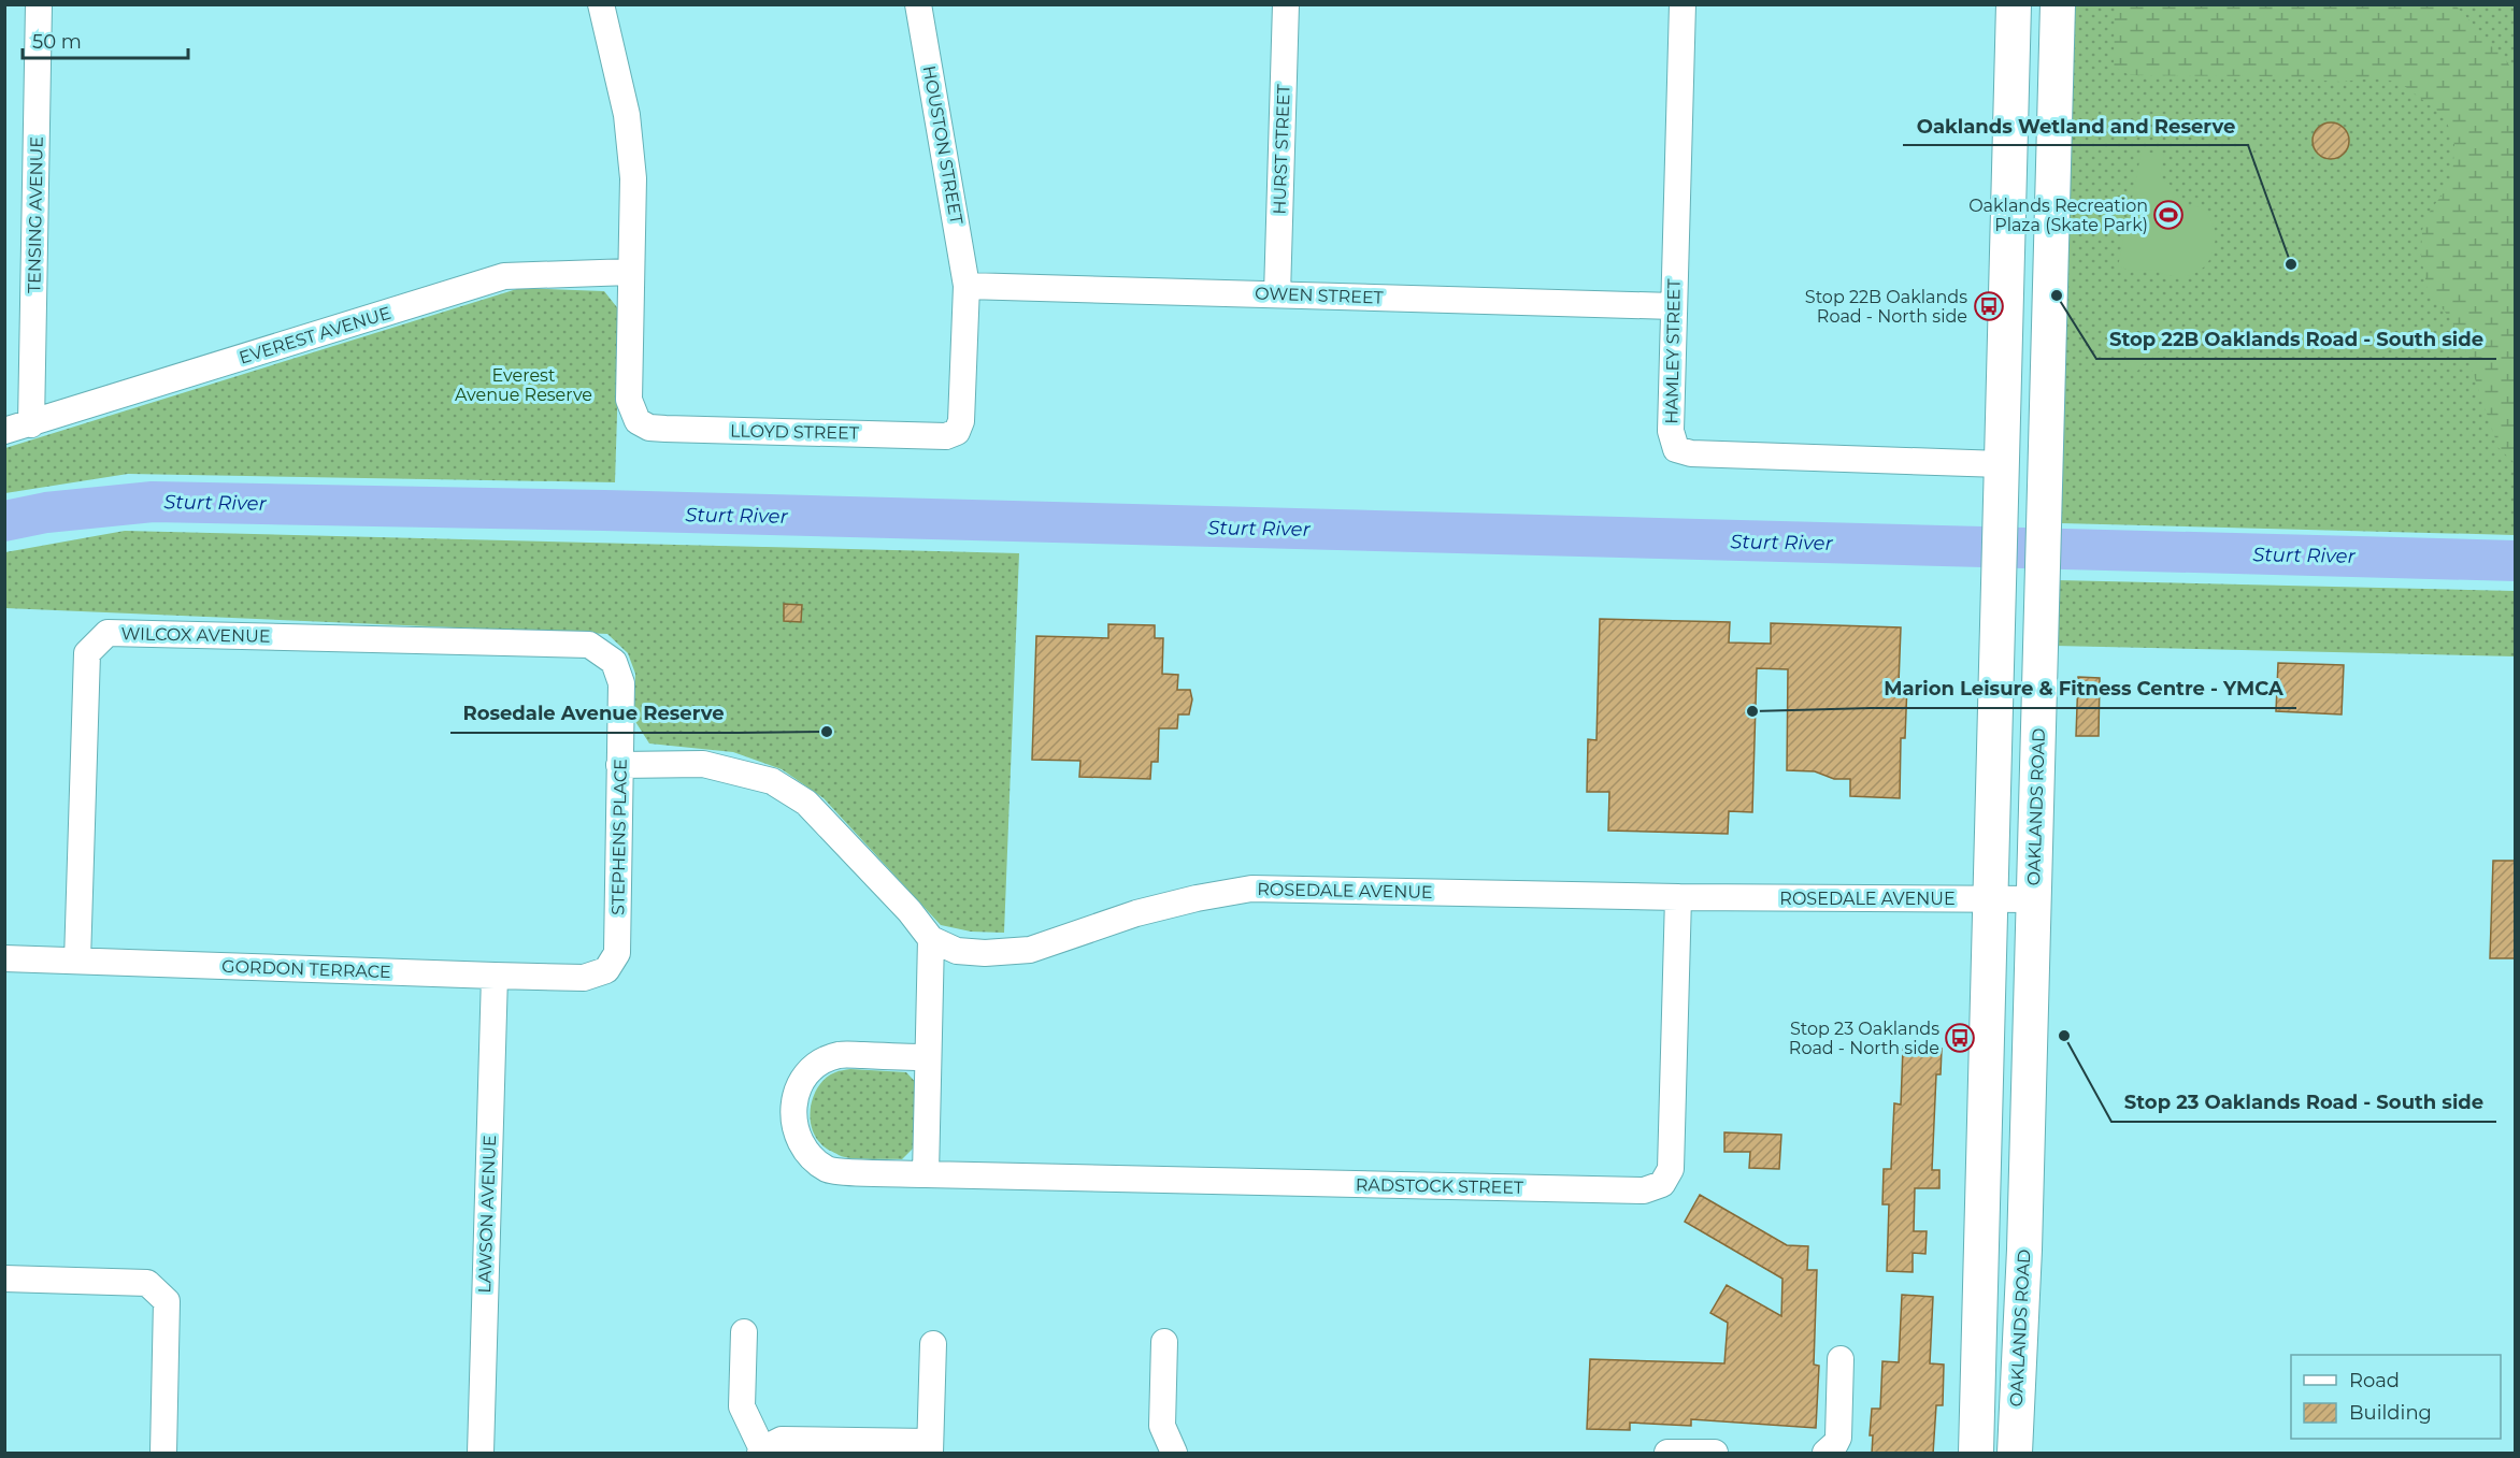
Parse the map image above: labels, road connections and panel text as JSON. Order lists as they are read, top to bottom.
{
  "streets": {
    "main road": ["OAKLANDS ROAD"],
    "street": [
      "HOUSTON STREET",
      "HURST STREET",
      "TENSING AVENUE",
      "OWEN STREET",
      "EVEREST AVENUE",
      "HAMLEY STREET",
      "LLOYD STREET",
      "WILCOX AVENUE",
      "STEPHENS PLACE",
      "ROSEDALE AVENUE",
      "GORDON TERRACE",
      "RADSTOCK STREET",
      "LAWSON AVENUE"
    ]
  },
  "crossings": [
    ["HOUSTON STREET", "OWEN STREET"],
    ["HOUSTON STREET", "LLOYD STREET"],
    ["HURST STREET", "OWEN STREET"],
    ["TENSING AVENUE", "EVEREST AVENUE"],
    ["OWEN STREET", "HAMLEY STREET"],
    ["OWEN STREET", "LLOYD STREET"],
    ["EVEREST AVENUE", "LLOYD STREET"],
    ["WILCOX AVENUE", "STEPHENS PLACE"],
    ["WILCOX AVENUE", "GORDON TERRACE"],
    ["OAKLANDS ROAD", "ROSEDALE AVENUE"],
    ["STEPHENS PLACE", "GORDON TERRACE"],
    ["ROSEDALE AVENUE", "RADSTOCK STREET"],
    ["GORDON TERRACE", "LAWSON AVENUE"]
  ],
  "water": ["Sturt River"],
  "parks": ["Everest Avenue Reserve"],
  "places": {
    "sports": ["Oaklands Recreation Plaza (Skate Park)"],
    "other": [
      "Oaklands Wetland and Reserve",
      "Stop 22B Oaklands Road - South side",
      "Marion Leisure & Fitness Centre - YMCA",
      "Rosedale Avenue Reserve",
      "Stop 23 Oaklands Road - South side"
    ],
    "bus stop": ["Stop 22B Oaklands Road - North side", "Stop 23 Oaklands Road - North side"]
  },
  "legend": ["Road", "Building"],
  "scale_bar": "50 m"
}
